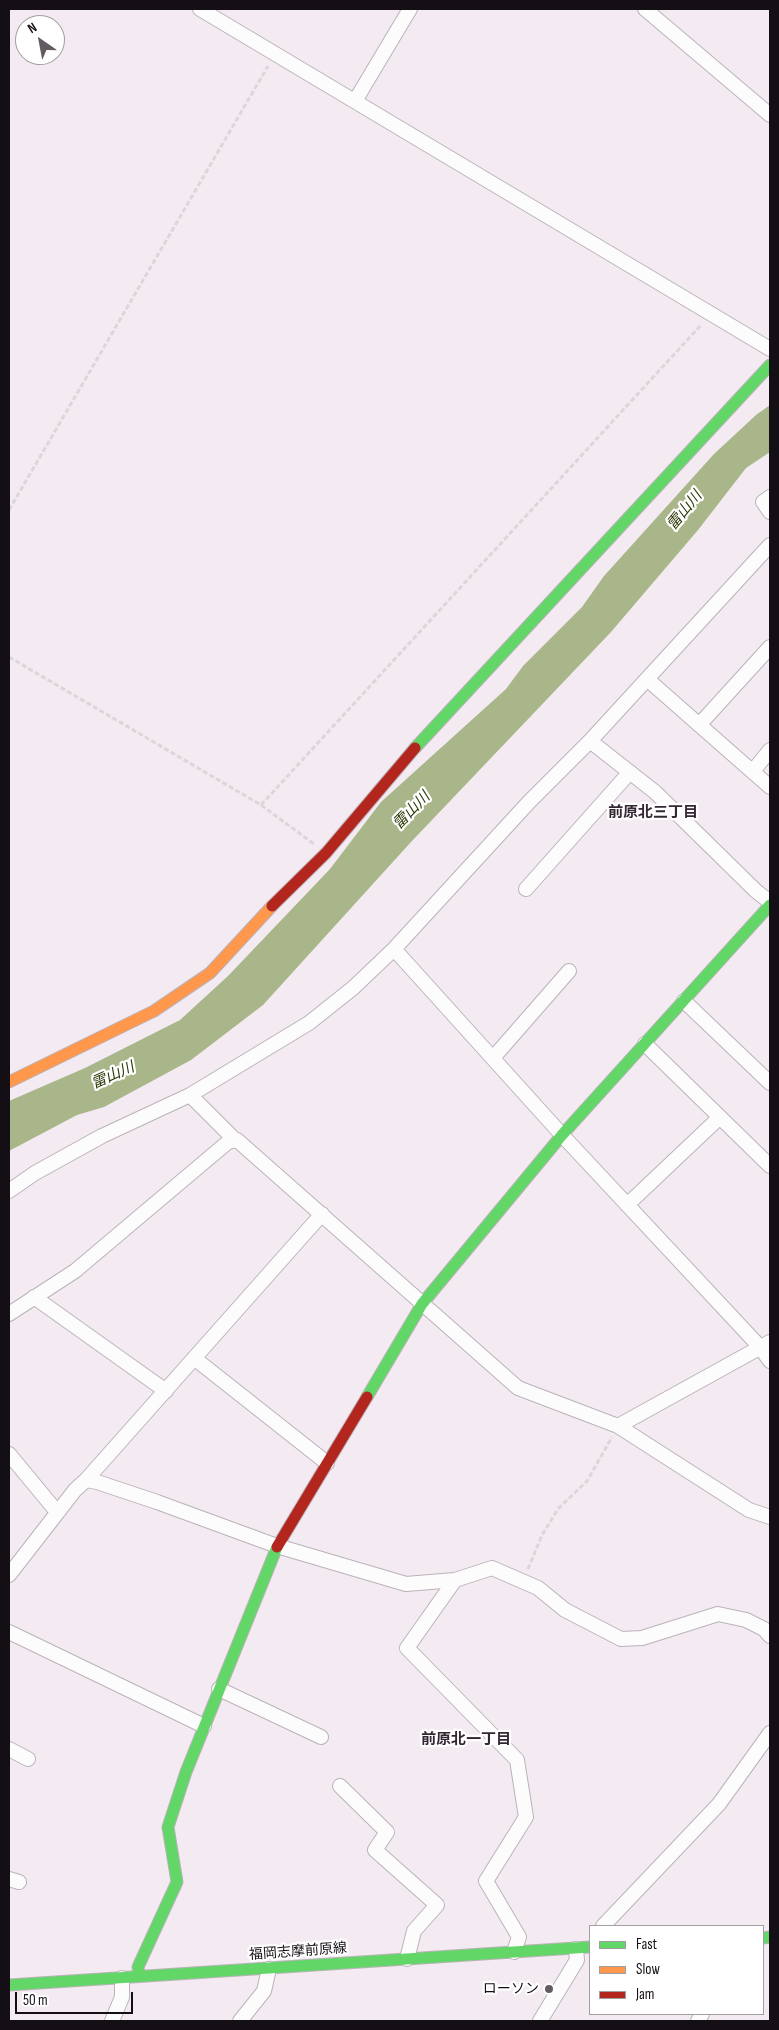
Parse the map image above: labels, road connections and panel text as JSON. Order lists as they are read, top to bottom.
{
  "streets": {
    "street": ["福岡志摩前原線"]
  },
  "districts": ["前原北三丁目", "前原北一丁目"],
  "water": ["雷山川"],
  "places": ["ローソン"],
  "legend": ["Fast", "Slow", "Jam"],
  "scale_bar": "50 m",
  "north": "top left"
}
